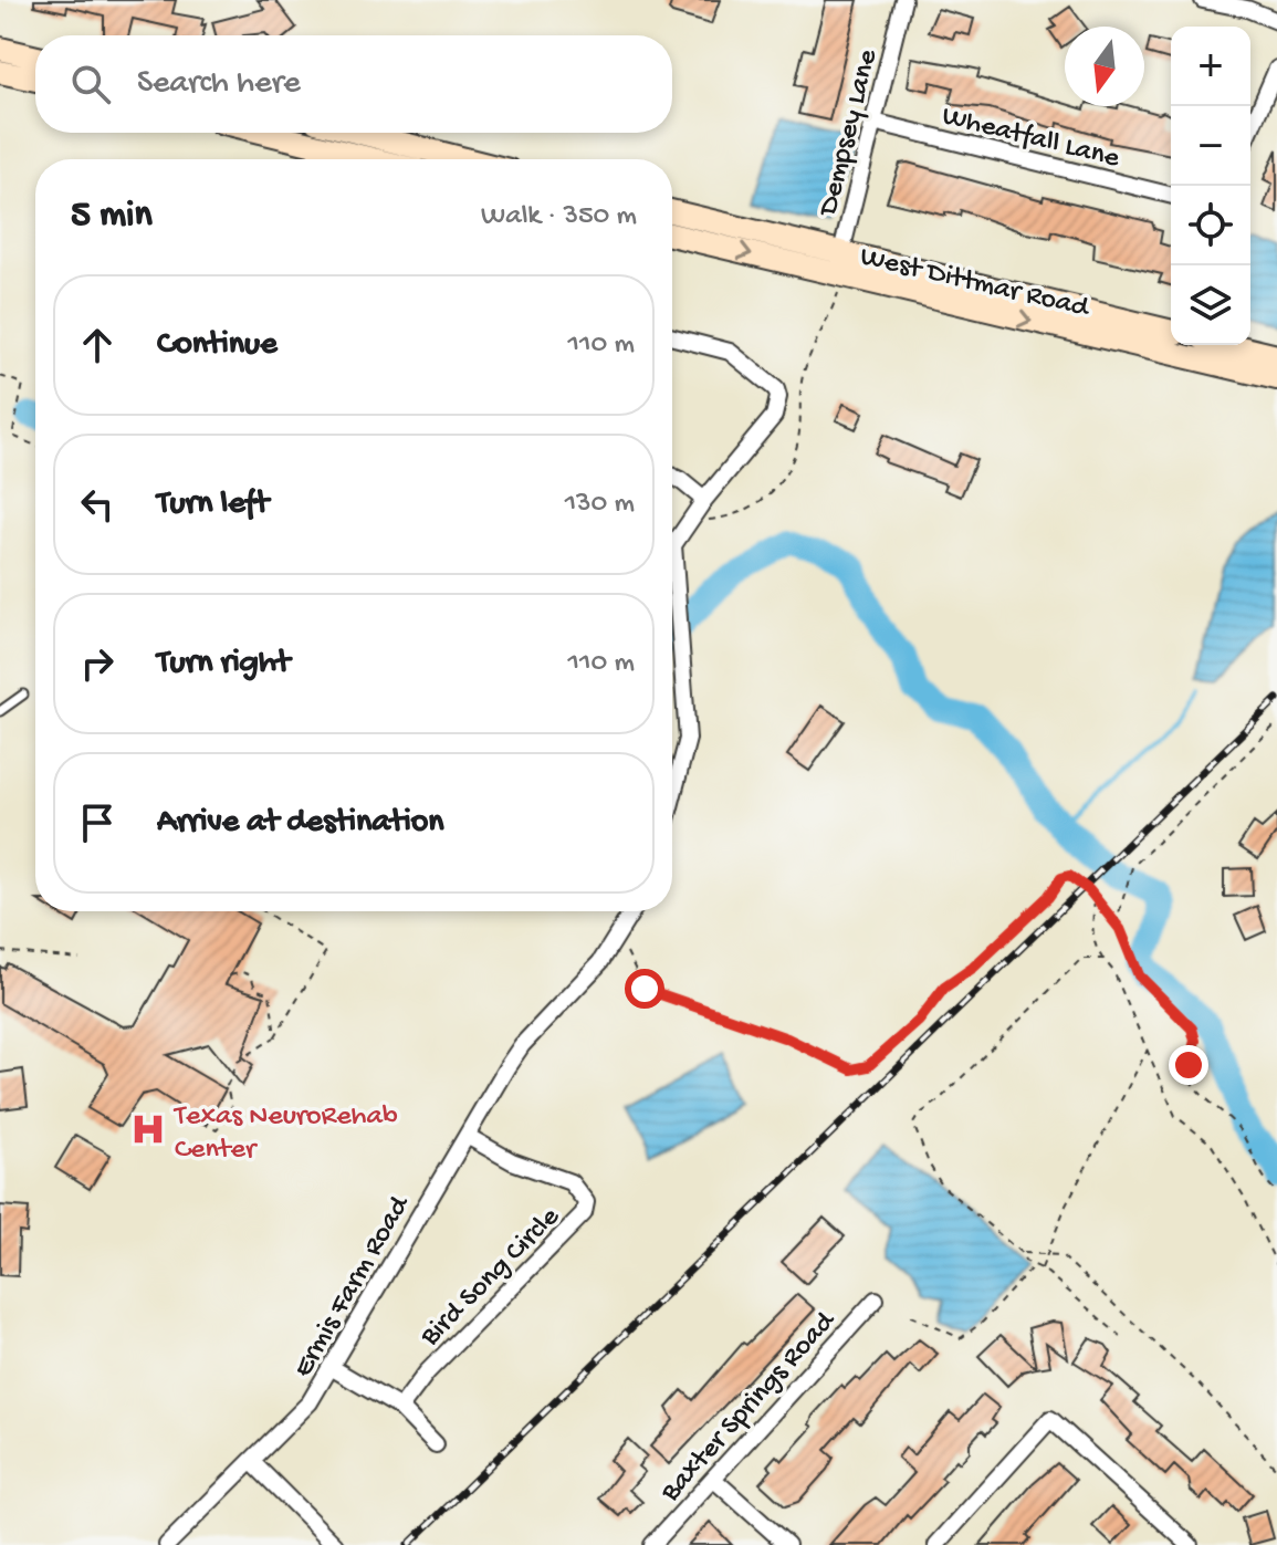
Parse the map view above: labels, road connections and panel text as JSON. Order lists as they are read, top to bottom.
{
  "streets": {
    "street": [
      "Dempsey Lane",
      "Wheatfall Lane",
      "West Dittmar Road",
      "Bird Song Circle",
      "Ermis Farm Road",
      "Baxter Springs Road"
    ]
  },
  "crossings": [
    ["Dempsey Lane", "Wheatfall Lane"],
    ["Dempsey Lane", "West Dittmar Road"],
    ["Bird Song Circle", "Ermis Farm Road"]
  ],
  "places": {
    "hospital": ["Texas NeuroRehab Center"]
  },
  "north": "bottom",
  "page": {
    "map_buttons": ["+", "−"],
    "search": "Search here",
    "heading": ["5 min", "Walk · 350 m"],
    "list": [
      ["Continue", "110 m"],
      ["Turn left", "130 m"],
      ["Turn right", "110 m"],
      "Arrive at destination"
    ]
  }
}
